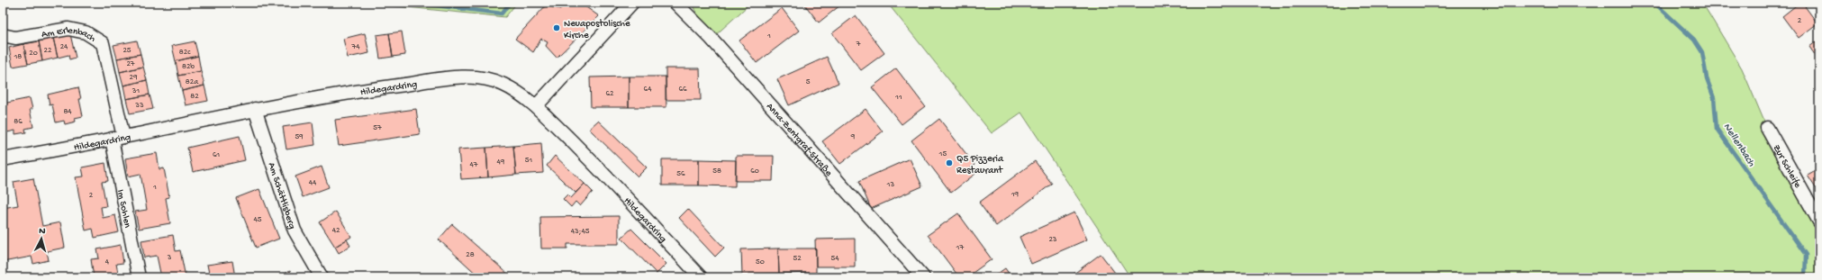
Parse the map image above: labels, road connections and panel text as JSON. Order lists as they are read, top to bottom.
{
  "streets": {
    "street": [
      "Am Erlenbach",
      "Hildegardring",
      "Anna-Zentgraf-Straße",
      "Zur Schleife",
      "Am Schättlisberg",
      "Im Sohlen"
    ]
  },
  "crossings": [
    ["Am Erlenbach", "Hildegardring"],
    ["Am Erlenbach", "Im Sohlen"],
    ["Hildegardring", "Am Schättlisberg"],
    ["Hildegardring", "Im Sohlen"]
  ],
  "water": ["Nellenbach"],
  "places": ["Neuapostolische Kirche", "Q5 Pizzeria Restaurant"],
  "house_numbers": [
    "2",
    "1",
    "7",
    "24",
    "74",
    "22",
    "25",
    "82c",
    "20",
    "18",
    "27",
    "82b",
    "29",
    "82a",
    "5",
    "64",
    "66",
    "31",
    "62",
    "82",
    "11",
    "33",
    "84",
    "86",
    "57",
    "59",
    "9",
    "15",
    "61",
    "51",
    "49",
    "47",
    "58",
    "60",
    "56",
    "44",
    "13",
    "1",
    "19",
    "2",
    "45",
    "42",
    "43;45",
    "23",
    "17",
    "28",
    "3",
    "52",
    "54",
    "4",
    "50"
  ],
  "north": "top"
}
